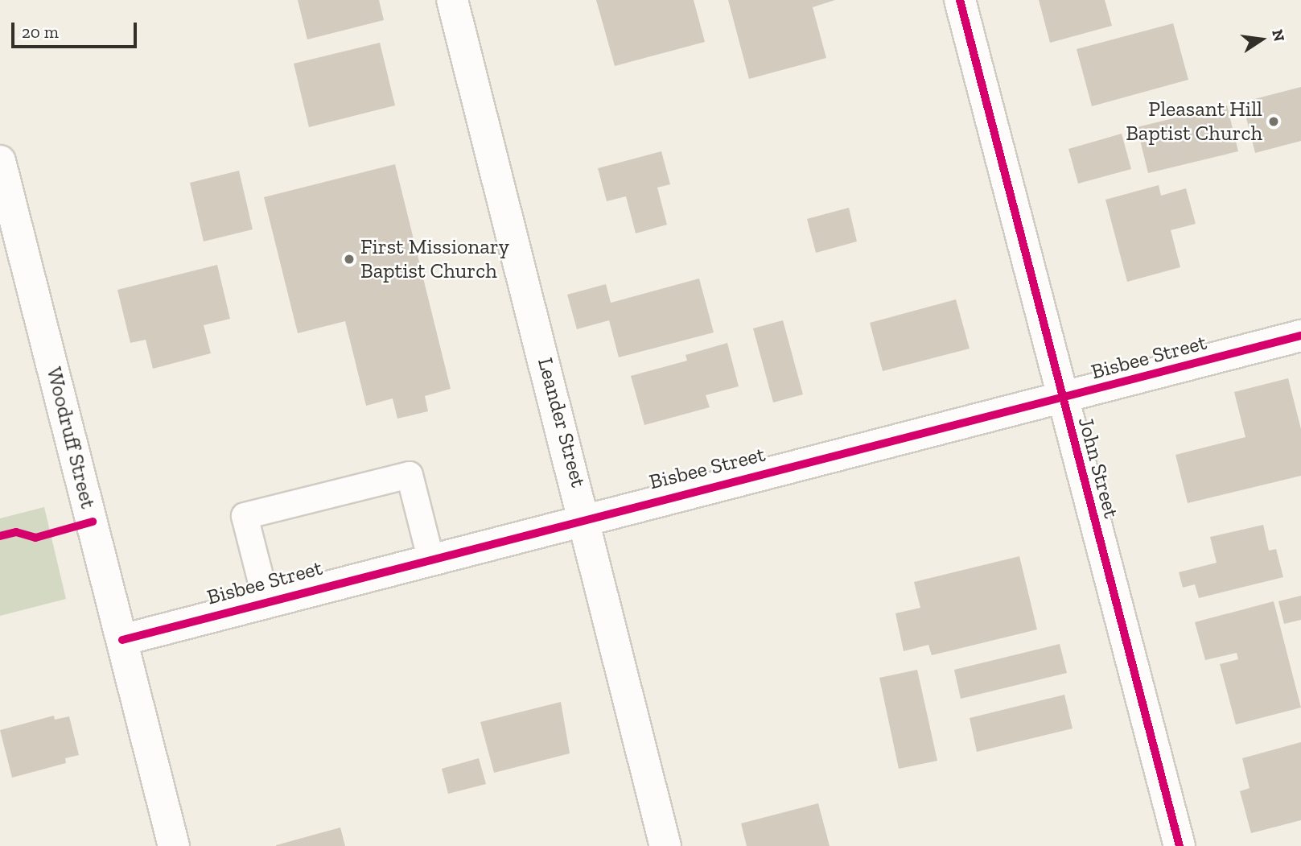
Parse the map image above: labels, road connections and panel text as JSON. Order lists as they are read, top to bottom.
{
  "streets": {
    "street": [
      "Bisbee Street",
      "Leander Street",
      "Woodruff Street",
      "John Street"
    ]
  },
  "crossings": [
    ["Bisbee Street", "Leander Street"],
    ["Bisbee Street", "Woodruff Street"],
    ["Bisbee Street", "John Street"]
  ],
  "places": ["Pleasant Hill Baptist Church", "First Missionary Baptist Church"],
  "scale_bar": "20 m",
  "north": "right"
}
